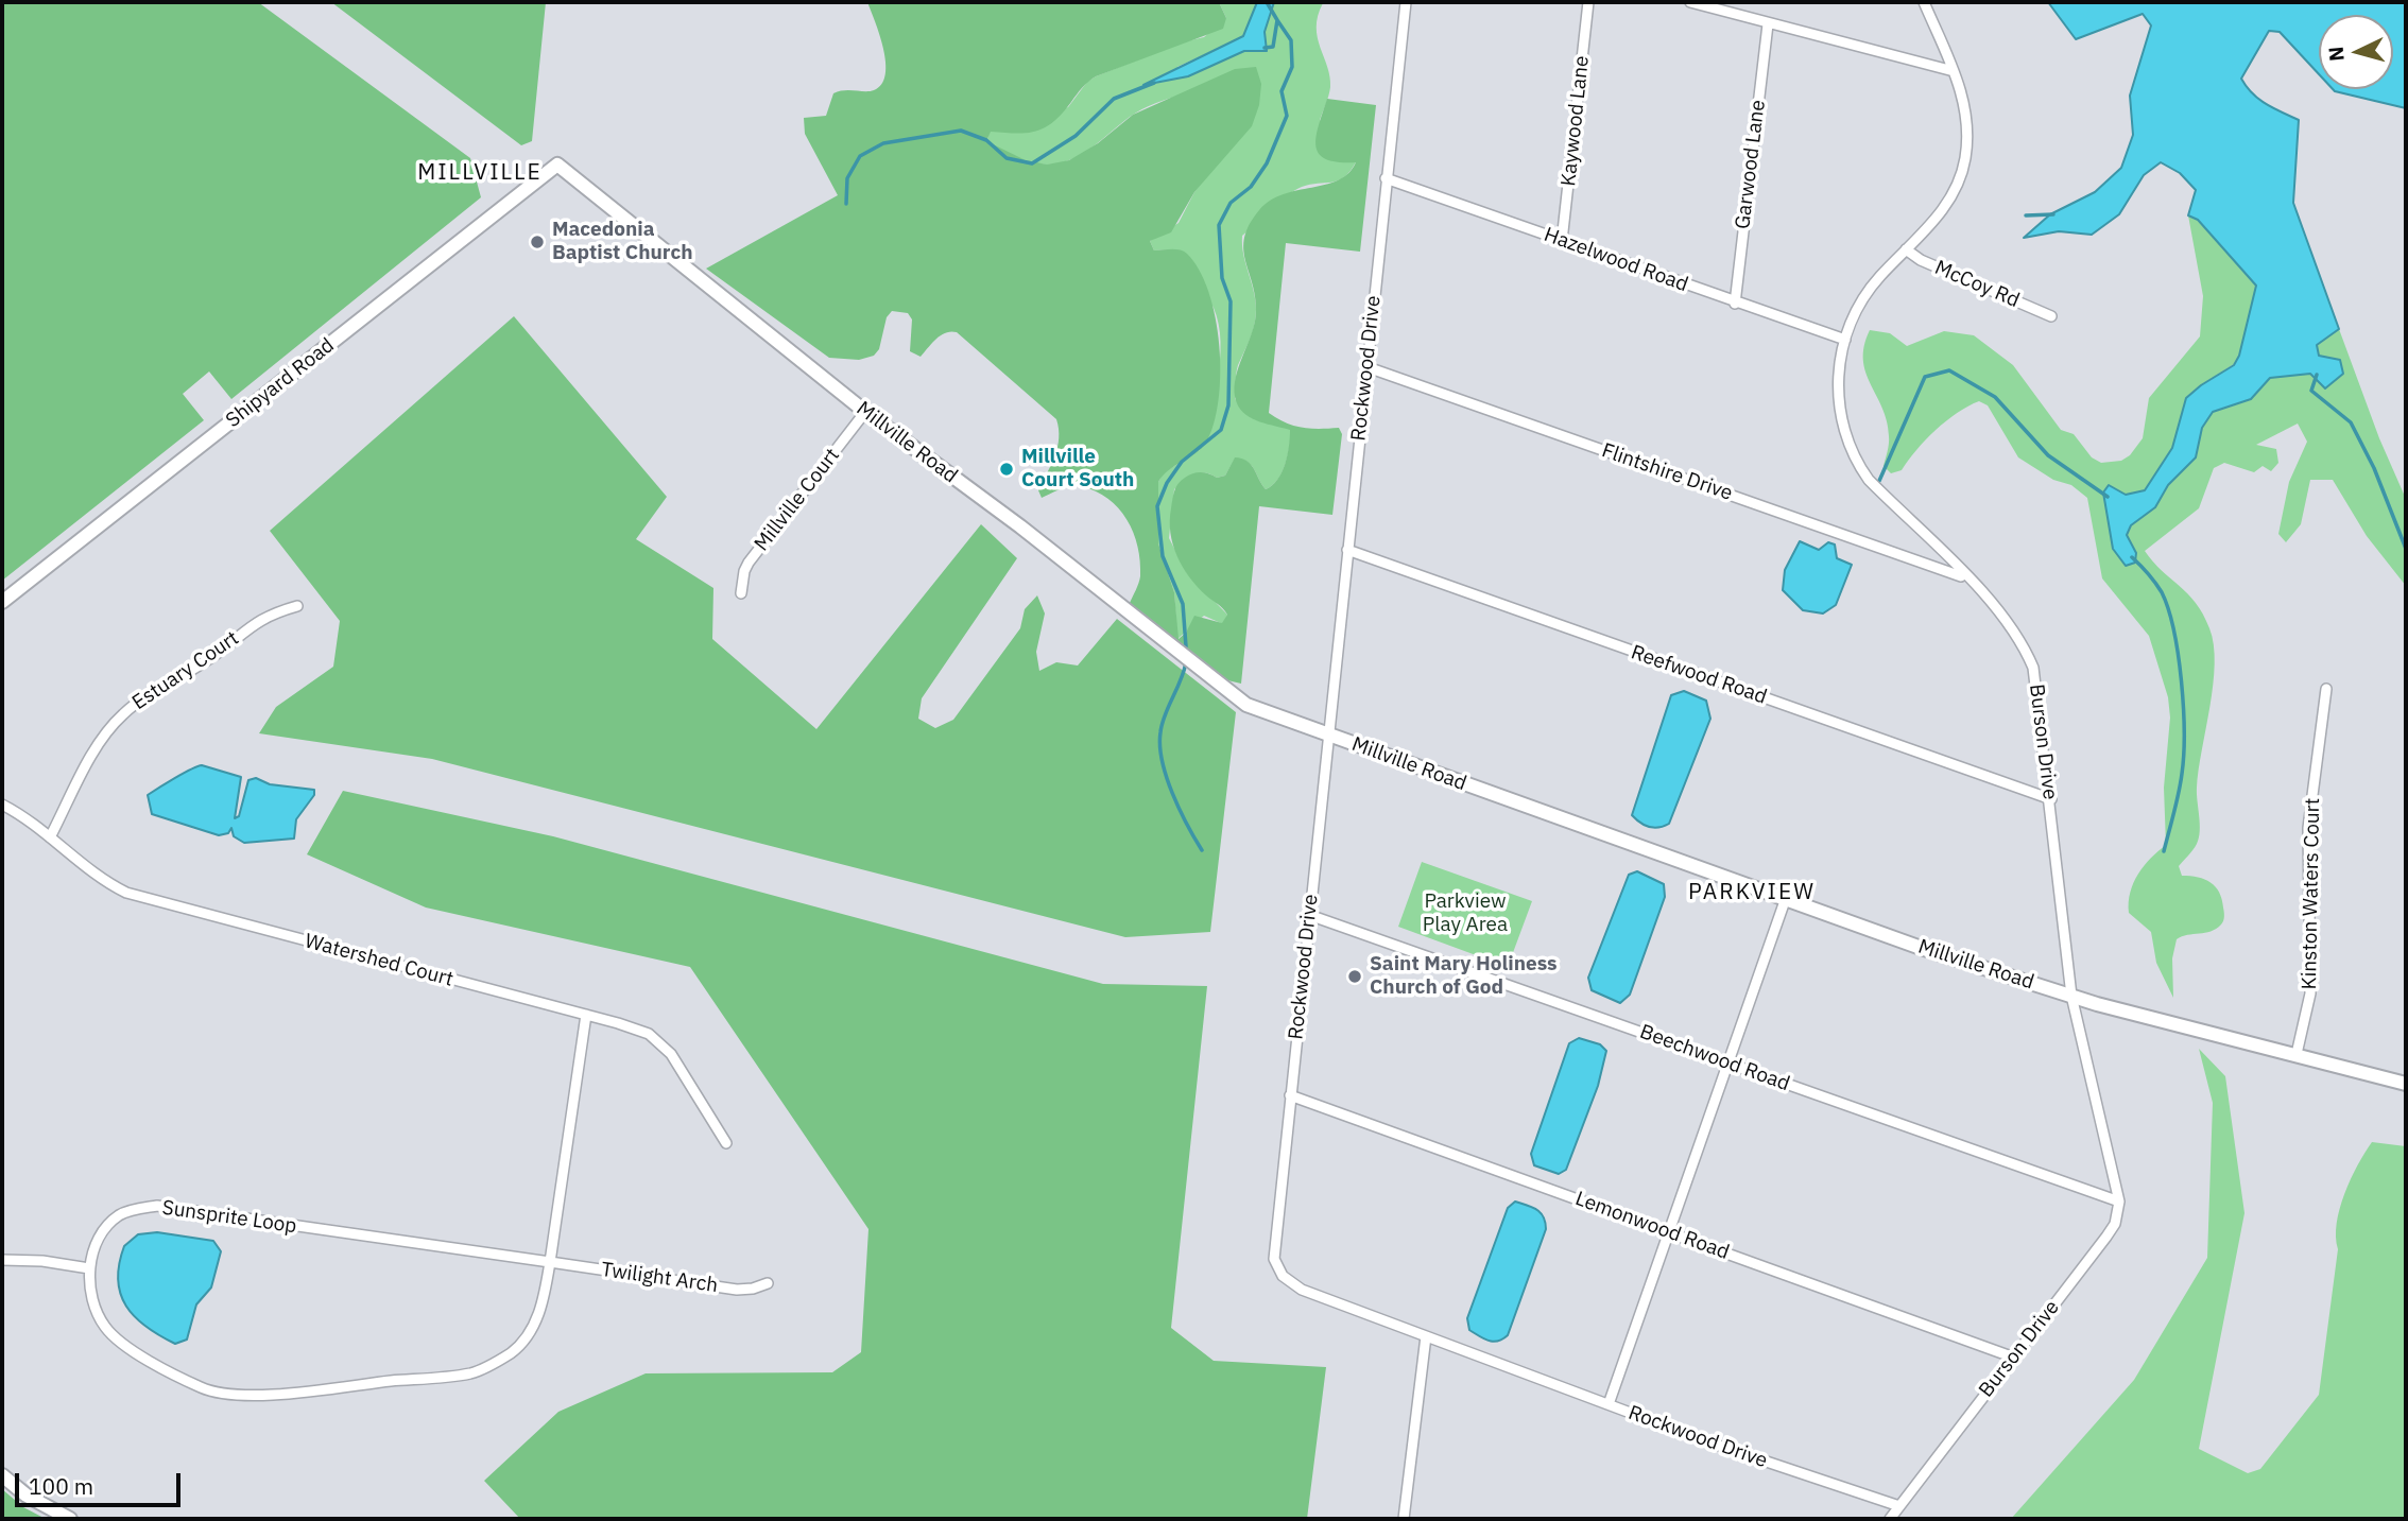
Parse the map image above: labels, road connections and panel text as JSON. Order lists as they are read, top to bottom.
{
  "streets": {
    "street": [
      "Kaywood Lane",
      "Garwood Lane",
      "Hazelwood Road",
      "McCoy Rd",
      "Rockwood Drive",
      "Shipyard Road",
      "Millville Road",
      "Flintshire Drive",
      "Millville Court",
      "Estuary Court",
      "Reefwood Road",
      "Burson Drive",
      "Kinston Waters Court",
      "Watershed Court",
      "Beechwood Road",
      "Sunsprite Loop",
      "Lemonwood Road",
      "Twilight Arch"
    ]
  },
  "crossings": [
    ["Kaywood Lane", "Hazelwood Road"],
    ["Garwood Lane", "Hazelwood Road"],
    ["Hazelwood Road", "Rockwood Drive"],
    ["Hazelwood Road", "Burson Drive"],
    ["McCoy Rd", "Burson Drive"],
    ["Rockwood Drive", "Millville Road"],
    ["Rockwood Drive", "Flintshire Drive"],
    ["Rockwood Drive", "Reefwood Road"],
    ["Rockwood Drive", "Burson Drive"],
    ["Rockwood Drive", "Beechwood Road"],
    ["Rockwood Drive", "Lemonwood Road"],
    ["Shipyard Road", "Millville Road"],
    ["Millville Road", "Millville Court"],
    ["Millville Road", "Burson Drive"],
    ["Millville Road", "Kinston Waters Court"],
    ["Flintshire Drive", "Burson Drive"],
    ["Estuary Court", "Watershed Court"],
    ["Reefwood Road", "Burson Drive"],
    ["Burson Drive", "Beechwood Road"],
    ["Burson Drive", "Lemonwood Road"],
    ["Sunsprite Loop", "Twilight Arch"]
  ],
  "districts": ["MILLVILLE", "PARKVIEW"],
  "parks": ["Parkview Play Area"],
  "places": ["Macedonia Baptist Church", "Millville Court South", "Saint Mary Holiness Church of God"],
  "scale_bar": "100 m",
  "north": "left"
}
